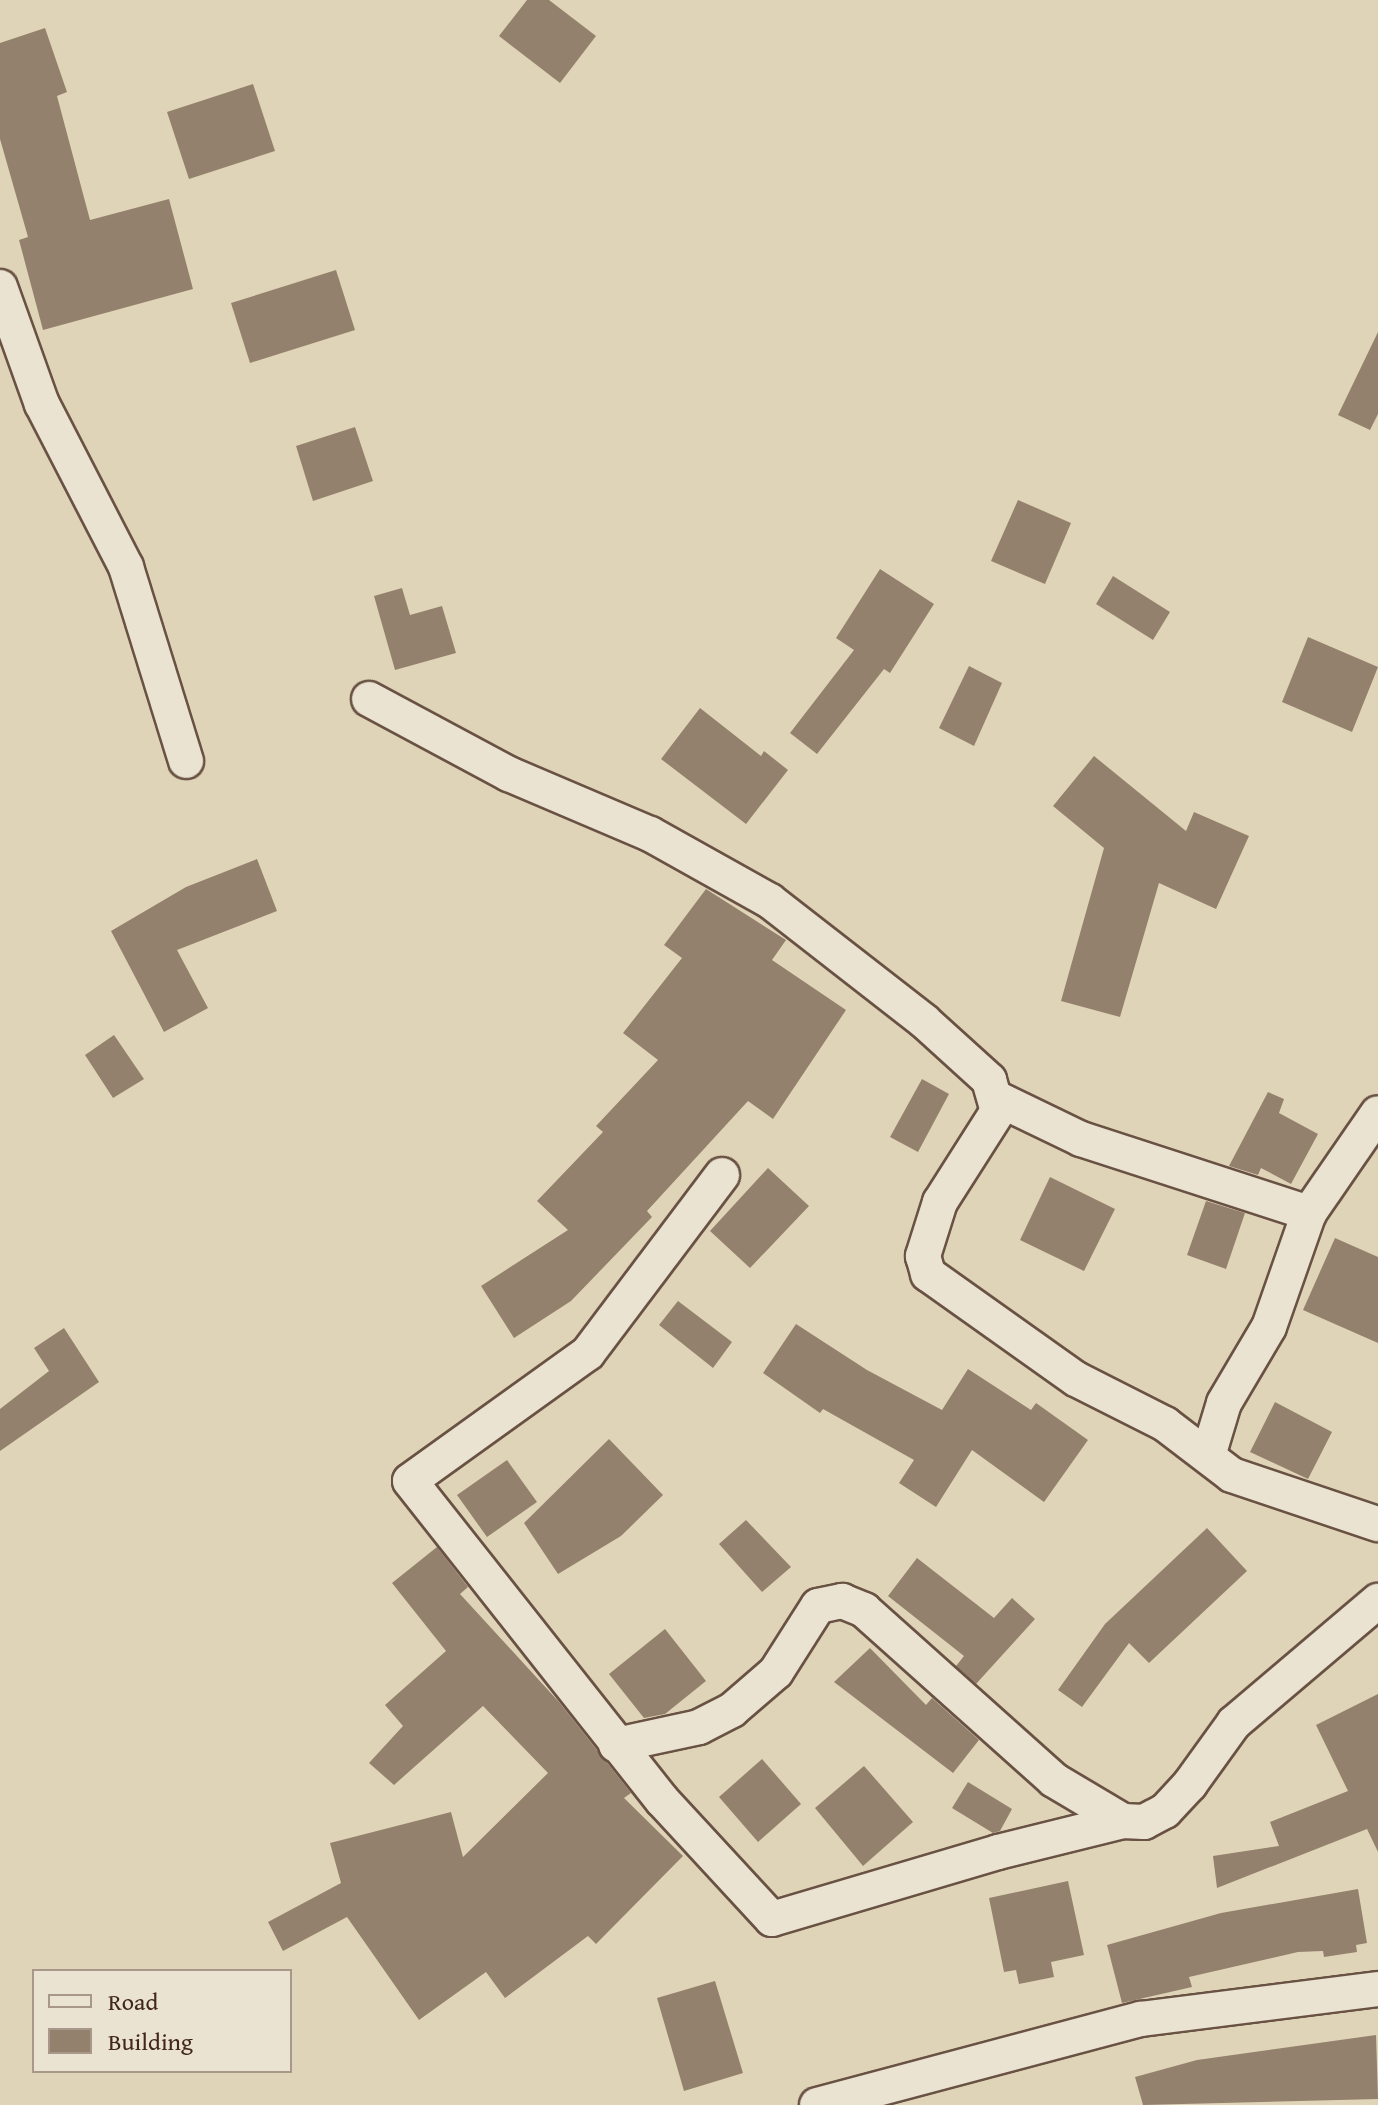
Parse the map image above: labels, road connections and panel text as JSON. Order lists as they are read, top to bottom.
{
  "legend": ["Road", "Building"]
}
